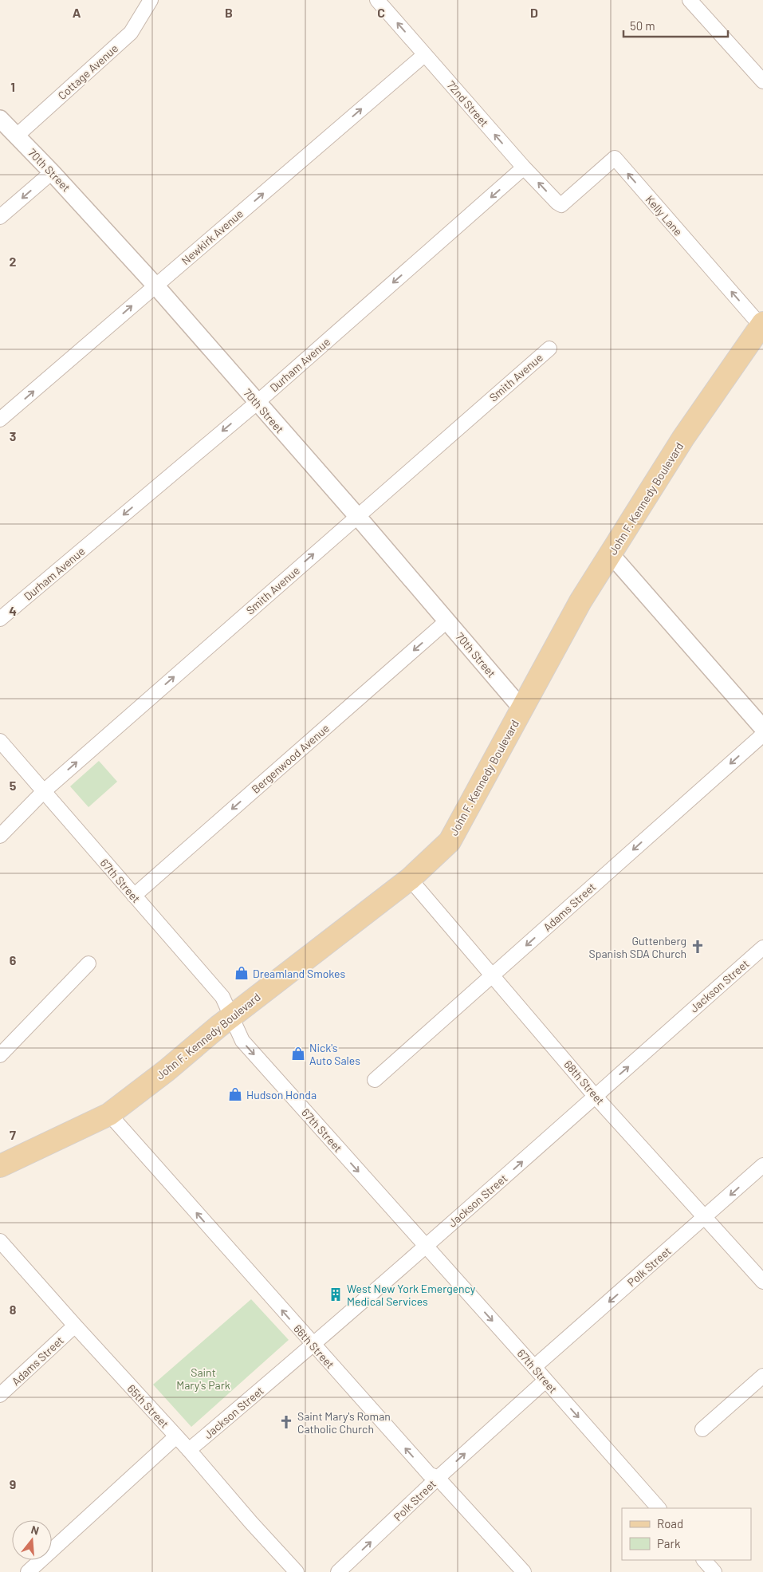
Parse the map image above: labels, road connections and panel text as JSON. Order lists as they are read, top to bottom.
{
  "streets": {
    "main road": ["John F. Kennedy Boulevard"],
    "street": [
      "Cottage Avenue",
      "72nd Street",
      "70th Street",
      "Kelly Lane",
      "Newkirk Avenue",
      "Durham Avenue",
      "Smith Avenue",
      "Bergenwood Avenue",
      "67th Street",
      "Adams Street",
      "Jackson Street",
      "68th Street",
      "Polk Street",
      "66th Street",
      "65th Street"
    ]
  },
  "crossings": [
    ["Cottage Avenue", "70th Street"],
    ["72nd Street", "Kelly Lane"],
    ["72nd Street", "Newkirk Avenue"],
    ["72nd Street", "Durham Avenue"],
    ["70th Street", "Newkirk Avenue"],
    ["70th Street", "Durham Avenue"],
    ["70th Street", "Smith Avenue"],
    ["70th Street", "John F. Kennedy Boulevard"],
    ["70th Street", "Bergenwood Avenue"],
    ["Kelly Lane", "John F. Kennedy Boulevard"],
    ["Smith Avenue", "67th Street"],
    ["John F. Kennedy Boulevard", "67th Street"],
    ["John F. Kennedy Boulevard", "68th Street"],
    ["John F. Kennedy Boulevard", "66th Street"],
    ["Bergenwood Avenue", "67th Street"],
    ["67th Street", "Jackson Street"],
    ["67th Street", "Polk Street"],
    ["Adams Street", "68th Street"],
    ["Adams Street", "65th Street"],
    ["Jackson Street", "68th Street"],
    ["Jackson Street", "66th Street"],
    ["Jackson Street", "65th Street"],
    ["68th Street", "Polk Street"],
    ["Polk Street", "66th Street"]
  ],
  "one_way": [
    "72nd Street",
    "Newkirk Avenue",
    "Durham Avenue",
    "Smith Avenue",
    "Bergenwood Avenue",
    "67th Street",
    "Adams Street",
    "Jackson Street",
    "66th Street"
  ],
  "parks": ["Saint Mary's Park"],
  "places": {
    "church": ["Guttenberg Spanish SDA Church", "Saint Mary's Roman Catholic Church"],
    "shop": ["Dreamland Smokes", "Nick's Auto Sales", "Hudson Honda"],
    "building": ["West New York Emergency Medical Services"]
  },
  "legend": ["Road", "Park"],
  "scale_bar": "50 m",
  "north": "top",
  "grid": {
    "columns": [
      "A",
      "B",
      "C",
      "D"
    ],
    "rows": [
      "1",
      "2",
      "3",
      "4",
      "5",
      "6",
      "7",
      "8",
      "9"
    ]
  }
}
